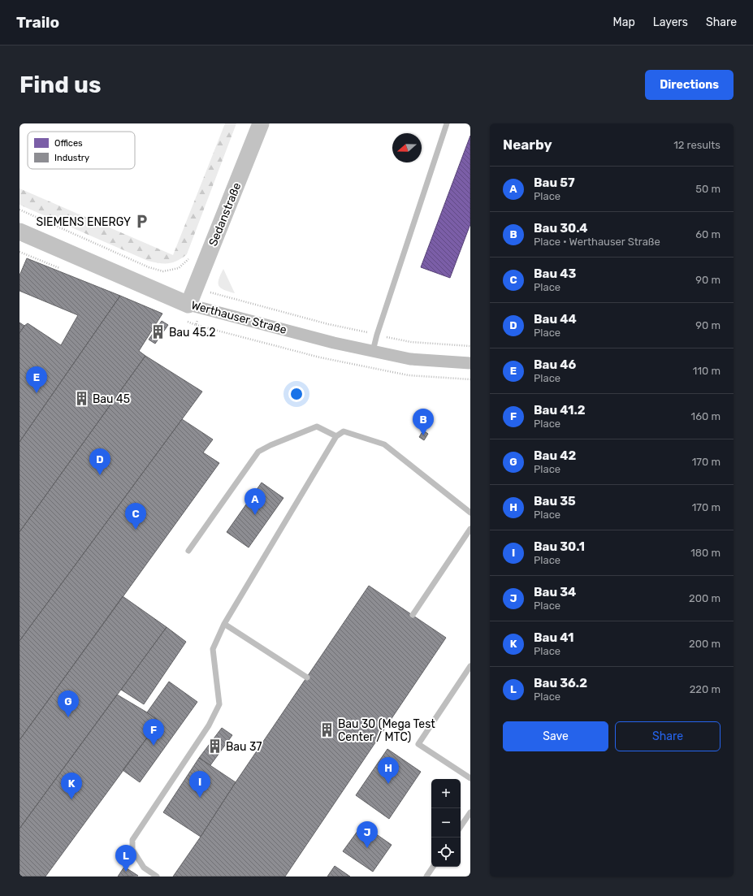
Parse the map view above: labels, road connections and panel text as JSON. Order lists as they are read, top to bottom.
{
  "streets": {
    "main road": ["Sedanstraße", "Werthauser Straße"]
  },
  "crossings": [
    ["Sedanstraße", "Werthauser Straße"]
  ],
  "places": {
    "parking": ["SIEMENS ENERGY"],
    "building": [
      "Bau 45.2",
      "Bau 45",
      "Bau 30 (Mega Test Center / MTC)",
      "Bau 37"
    ]
  },
  "legend": ["Offices", "Industry"],
  "north": "left",
  "page": {
    "header": "Trailo",
    "nav": ["Map", "Layers", "Share"],
    "buttons": [
      "Directions",
      ["Save", "Share"]
    ],
    "title": "Find us",
    "heading": ["Nearby", "12 results"],
    "list": [
      {
        "mark": "A",
        "name": "Bau 57",
        "note": "Place",
        "value": "50 m"
      },
      {
        "mark": "B",
        "name": "Bau 30.4",
        "note": "Place · Werthauser Straße",
        "value": "60 m"
      },
      {
        "mark": "C",
        "name": "Bau 43",
        "note": "Place",
        "value": "90 m"
      },
      {
        "mark": "D",
        "name": "Bau 44",
        "note": "Place",
        "value": "90 m"
      },
      {
        "mark": "E",
        "name": "Bau 46",
        "note": "Place",
        "value": "110 m"
      },
      {
        "mark": "F",
        "name": "Bau 41.2",
        "note": "Place",
        "value": "160 m"
      },
      {
        "mark": "G",
        "name": "Bau 42",
        "note": "Place",
        "value": "170 m"
      },
      {
        "mark": "H",
        "name": "Bau 35",
        "note": "Place",
        "value": "170 m"
      },
      {
        "mark": "I",
        "name": "Bau 30.1",
        "note": "Place",
        "value": "180 m"
      },
      {
        "mark": "J",
        "name": "Bau 34",
        "note": "Place",
        "value": "200 m"
      },
      {
        "mark": "K",
        "name": "Bau 41",
        "note": "Place",
        "value": "200 m"
      },
      {
        "mark": "L",
        "name": "Bau 36.2",
        "note": "Place",
        "value": "220 m"
      }
    ],
    "pins": [
      "E",
      "B",
      "D",
      "A",
      "C",
      "G",
      "F",
      "H",
      "I",
      "K",
      "J",
      "L"
    ],
    "map_buttons": ["+", "−"]
  }
}
